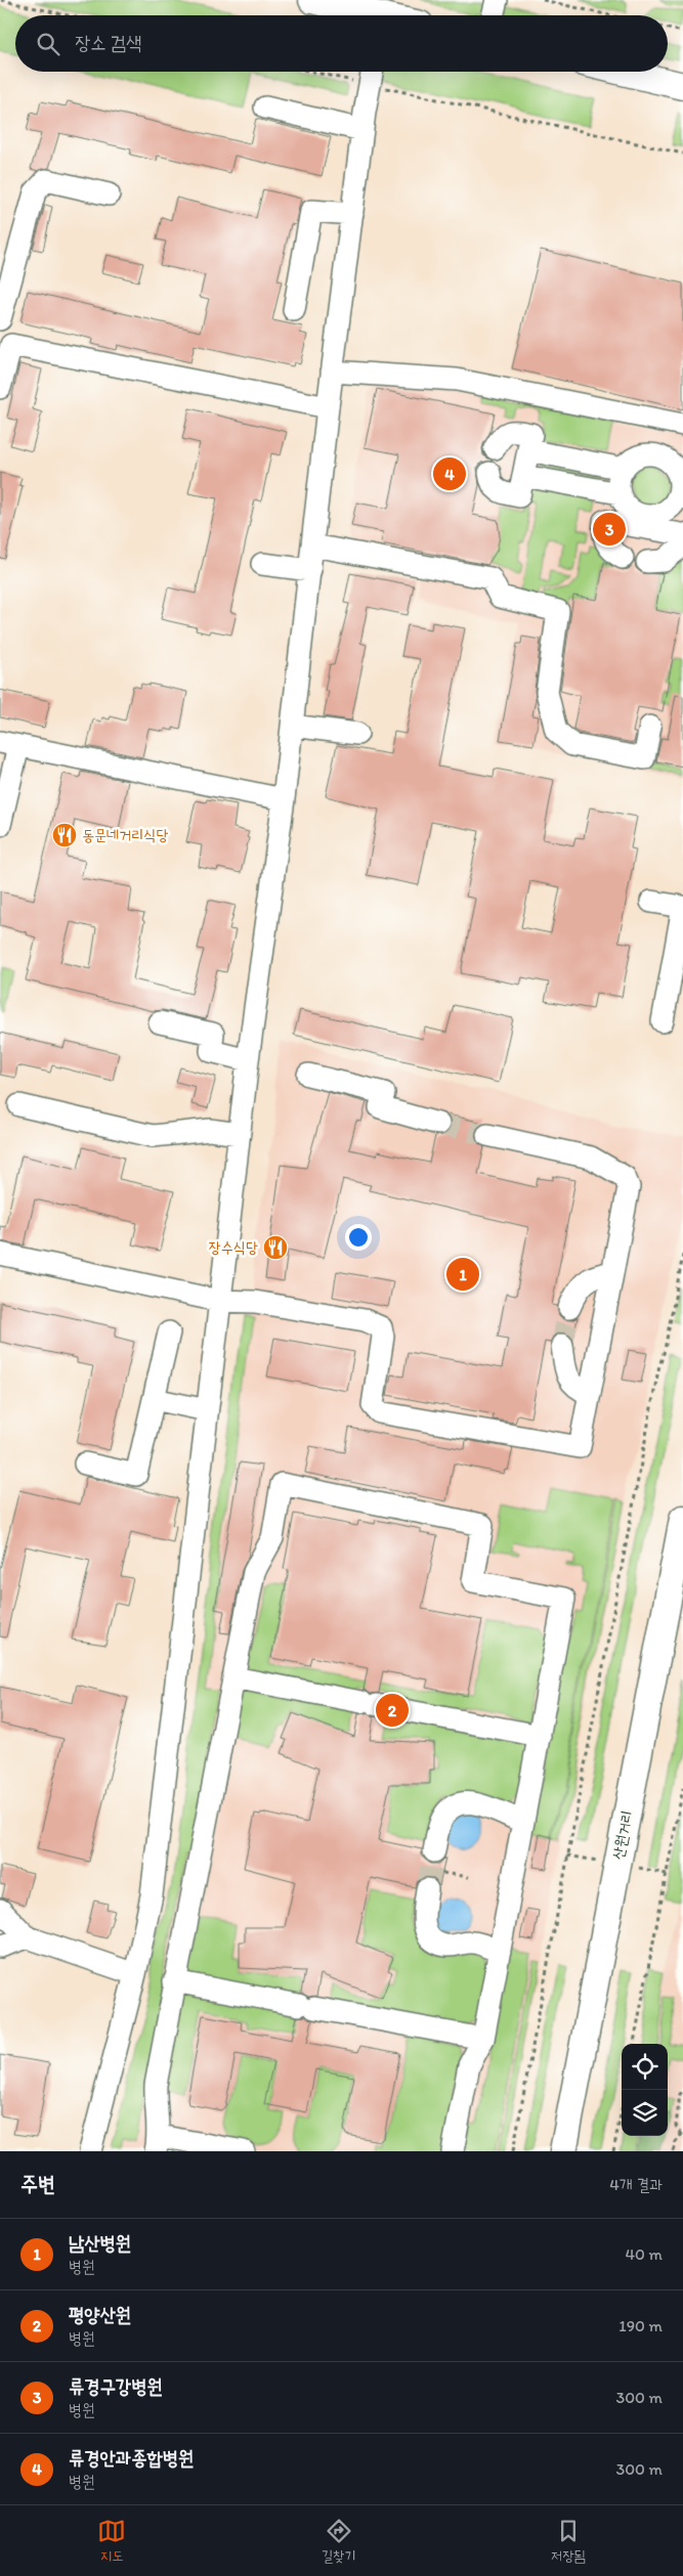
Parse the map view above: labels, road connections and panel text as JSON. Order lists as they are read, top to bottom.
{
  "streets": {
    "main road": ["산원거리"]
  },
  "places": {
    "restaurant": ["동문네거리식당", "장수식당"]
  },
  "page": {
    "search": "장소 검색",
    "pins": [
      "4",
      "3",
      "1",
      "2"
    ],
    "heading": ["주변", "4개 결과"],
    "list": [
      {
        "mark": "1",
        "name": "남산병원",
        "note": "병원",
        "value": "40 m"
      },
      {
        "mark": "2",
        "name": "평양산원",
        "note": "병원",
        "value": "190 m"
      },
      {
        "mark": "3",
        "name": "류경구강병원",
        "note": "병원",
        "value": "300 m"
      },
      {
        "mark": "4",
        "name": "류경안과종합병원",
        "note": "병원",
        "value": "300 m"
      }
    ],
    "nav": ["지도", "길찾기", "저장됨"]
  }
}
